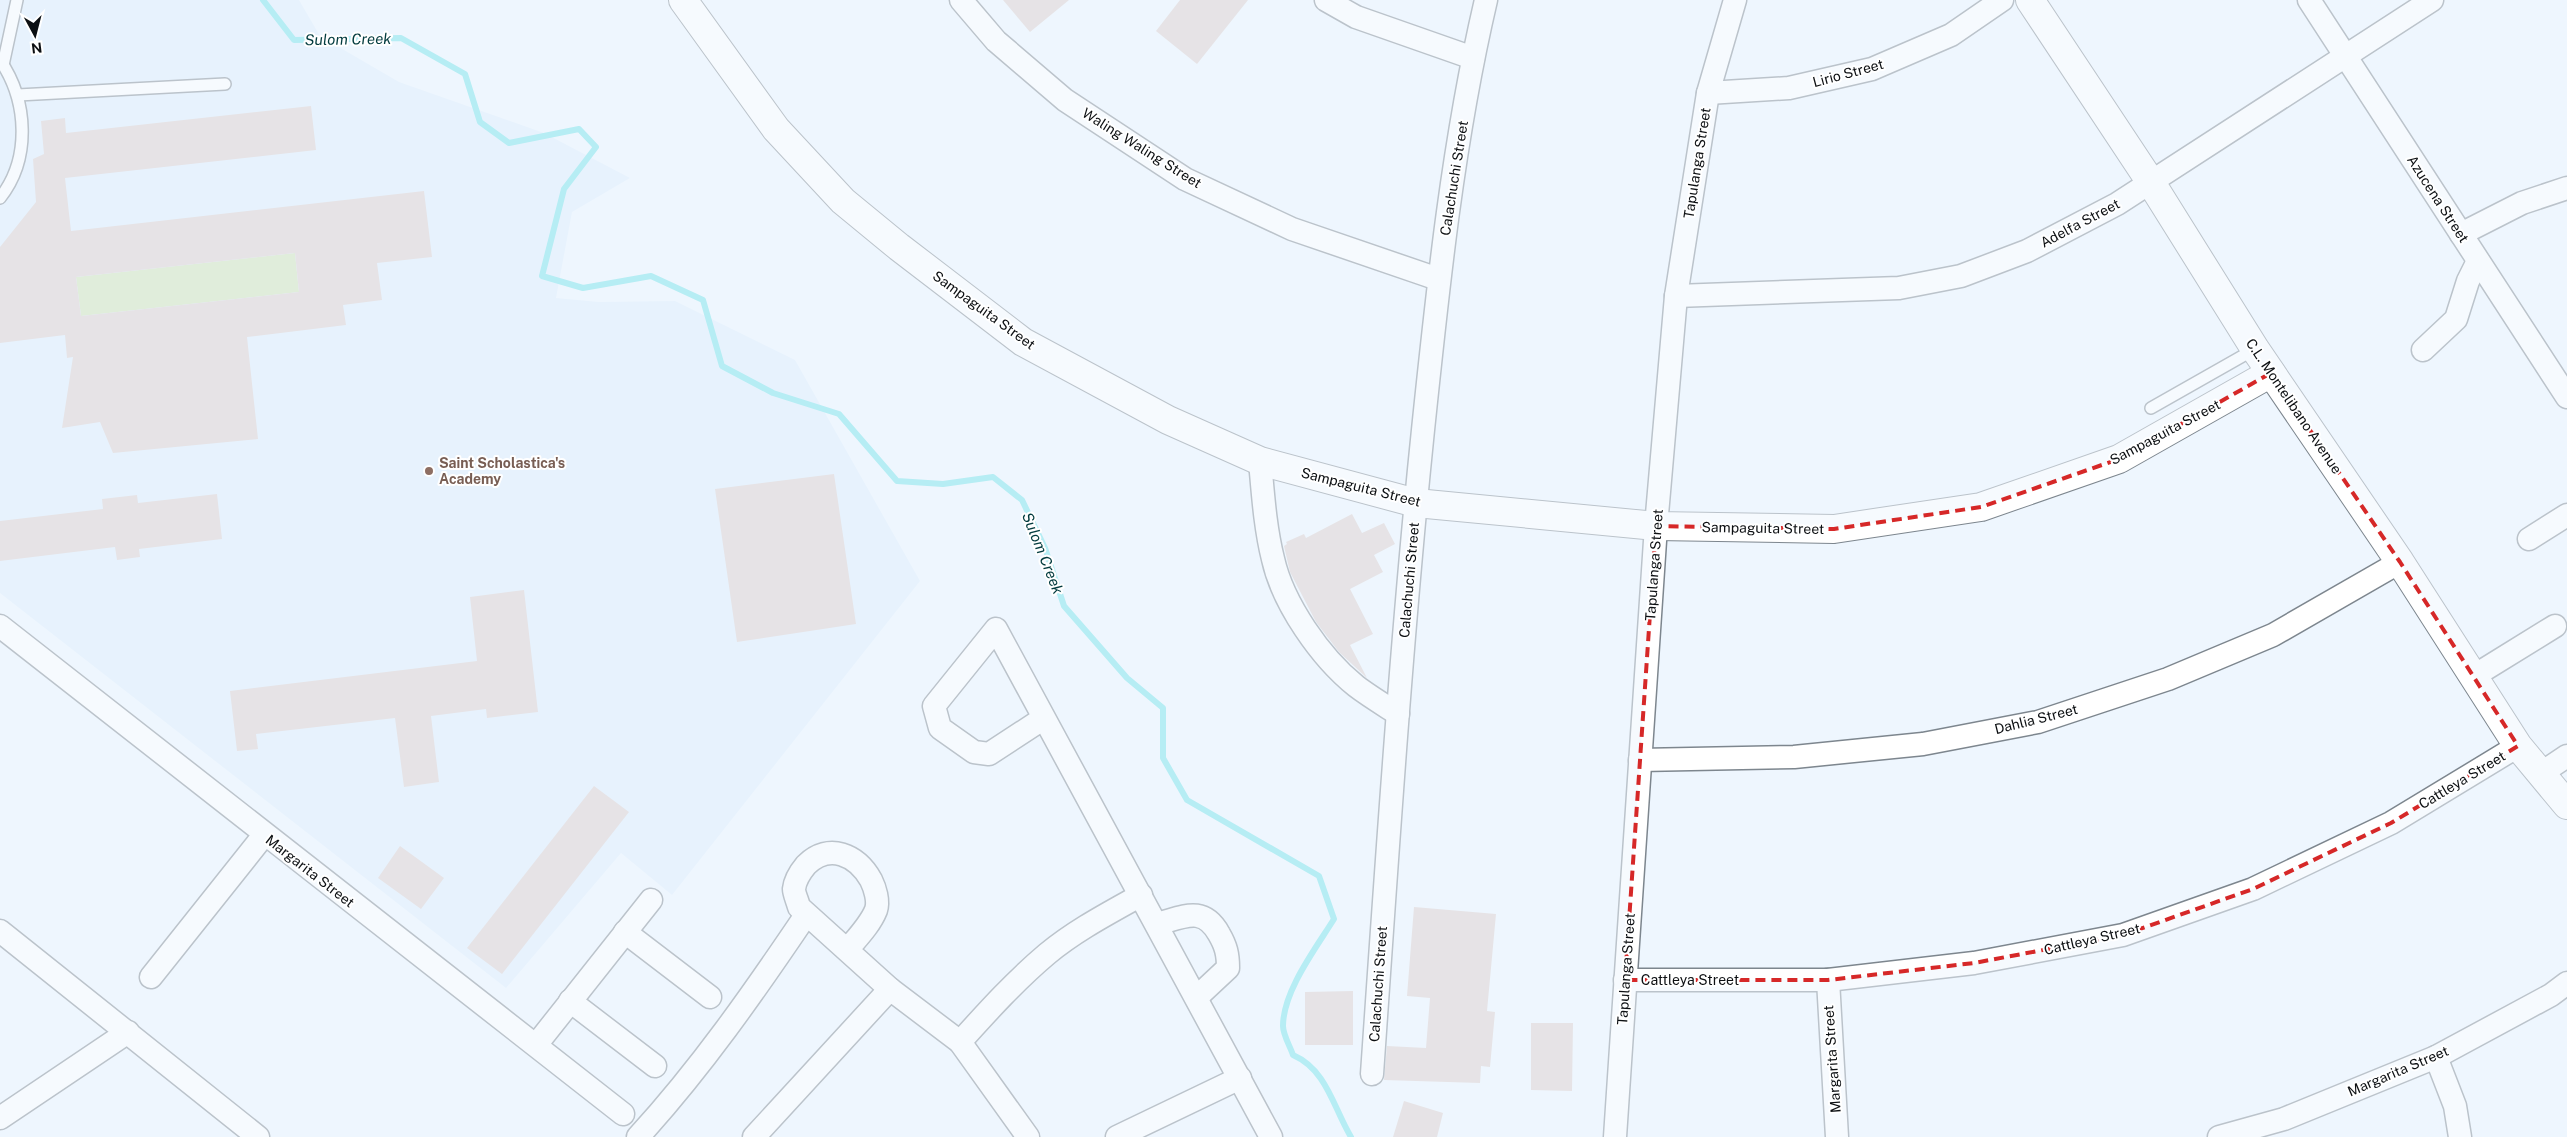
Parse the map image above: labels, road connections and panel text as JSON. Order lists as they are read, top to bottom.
{
  "streets": {
    "street": [
      "Lirio Street",
      "Waling Waling Street",
      "Tapulanga Street",
      "Calachuchi Street",
      "Azucena Street",
      "Adelfa Street",
      "Sampaguita Street",
      "C.L. Montelibano Avenue",
      "Dahlia Street",
      "Cattleya Street",
      "Margarita Street"
    ]
  },
  "crossings": [
    ["Lirio Street", "Tapulanga Street"],
    ["Waling Waling Street", "Calachuchi Street"],
    ["Tapulanga Street", "Adelfa Street"],
    ["Tapulanga Street", "Sampaguita Street"],
    ["Tapulanga Street", "Dahlia Street"],
    ["Tapulanga Street", "Cattleya Street"],
    ["Calachuchi Street", "Sampaguita Street"],
    ["Azucena Street", "Adelfa Street"],
    ["Adelfa Street", "C.L. Montelibano Avenue"],
    ["Sampaguita Street", "C.L. Montelibano Avenue"],
    ["C.L. Montelibano Avenue", "Dahlia Street"],
    ["C.L. Montelibano Avenue", "Cattleya Street"],
    ["Cattleya Street", "Margarita Street"]
  ],
  "water": ["Sulom Creek"],
  "places": ["Saint Scholastica's Academy"],
  "north": "bottom"
}
